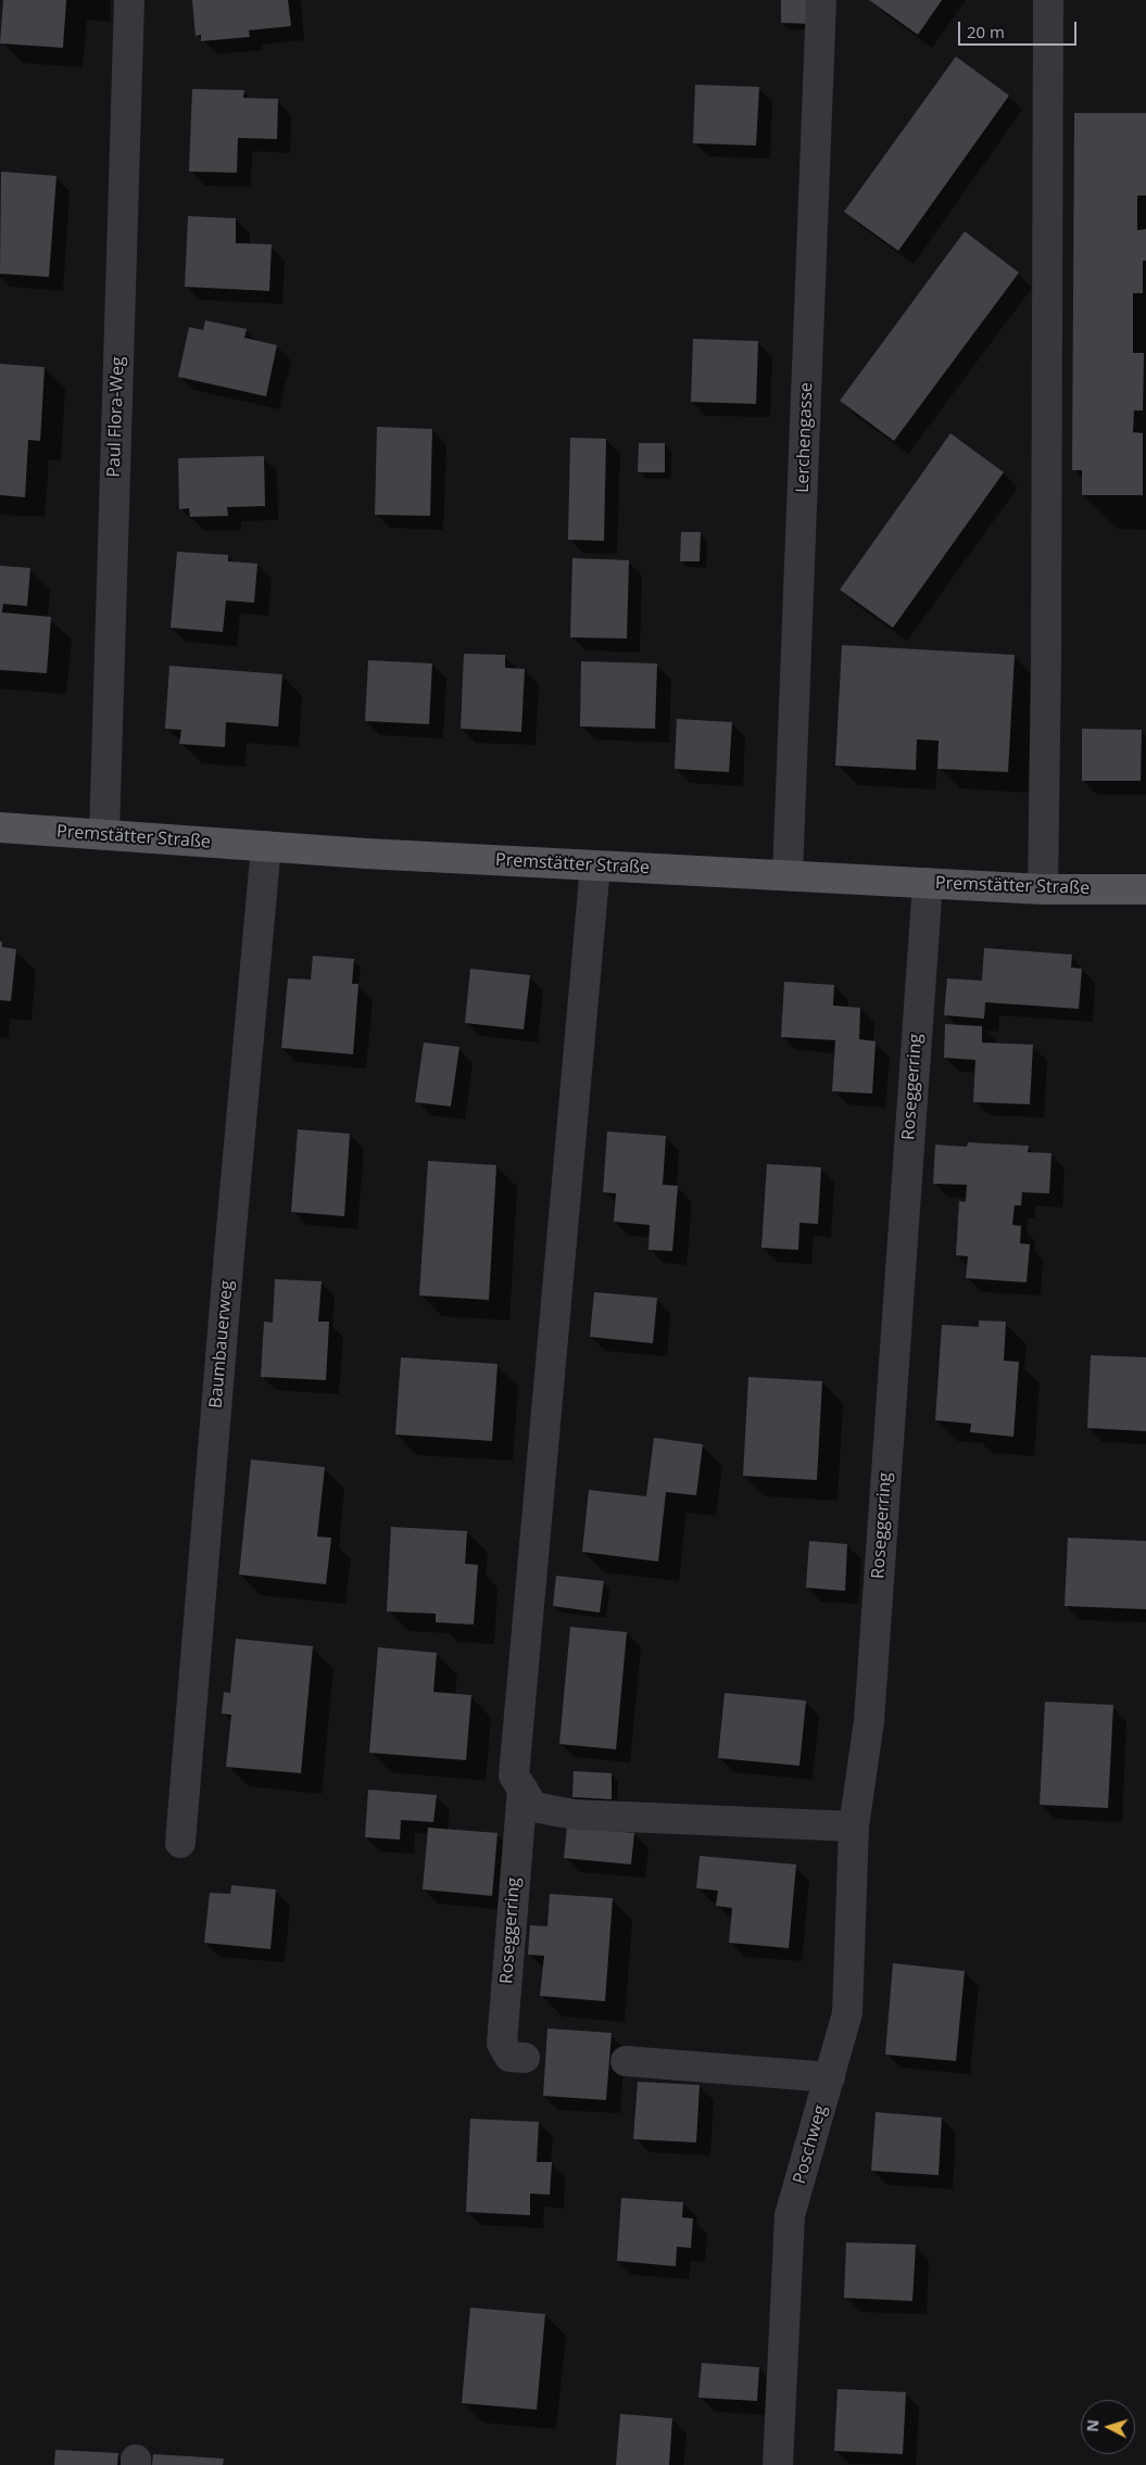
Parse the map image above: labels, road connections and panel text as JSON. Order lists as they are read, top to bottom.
{
  "streets": {
    "main road": ["Premstätter Straße"],
    "street": [
      "Paul Flora-Weg",
      "Lerchengasse",
      "Roseggerring",
      "Baumbauerweg",
      "Poschweg"
    ]
  },
  "crossings": [
    ["Paul Flora-Weg", "Premstätter Straße"],
    ["Lerchengasse", "Premstätter Straße"],
    ["Premstätter Straße", "Roseggerring"],
    ["Premstätter Straße", "Baumbauerweg"],
    ["Roseggerring", "Poschweg"]
  ],
  "scale_bar": "20 m",
  "north": "left"
}
